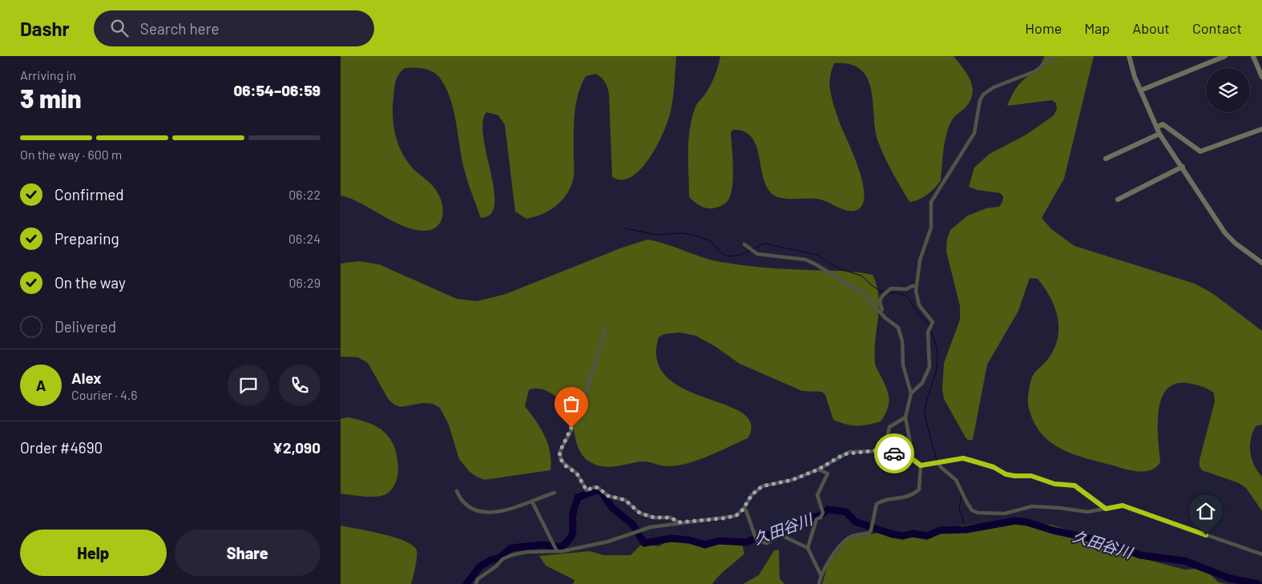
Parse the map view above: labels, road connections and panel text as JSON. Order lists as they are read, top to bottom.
{
  "water": ["久田谷川"],
  "page": {
    "header": "Dashr",
    "search": "Search here",
    "nav": [
      "Home",
      "Map",
      "About",
      "Contact"
    ],
    "heading": ["3 min", "Arriving in", "06:54–06:59"],
    "panel": [
      "Alex",
      "Courier · 4.6",
      "Order #4690",
      "¥2,090"
    ],
    "bar": "On the way · 600 m",
    "list": [
      ["Confirmed", "06:22"],
      ["Preparing", "06:24"],
      ["On the way", "06:29"],
      "Delivered"
    ],
    "round": "A",
    "buttons": ["Help", "Share"]
  }
}
